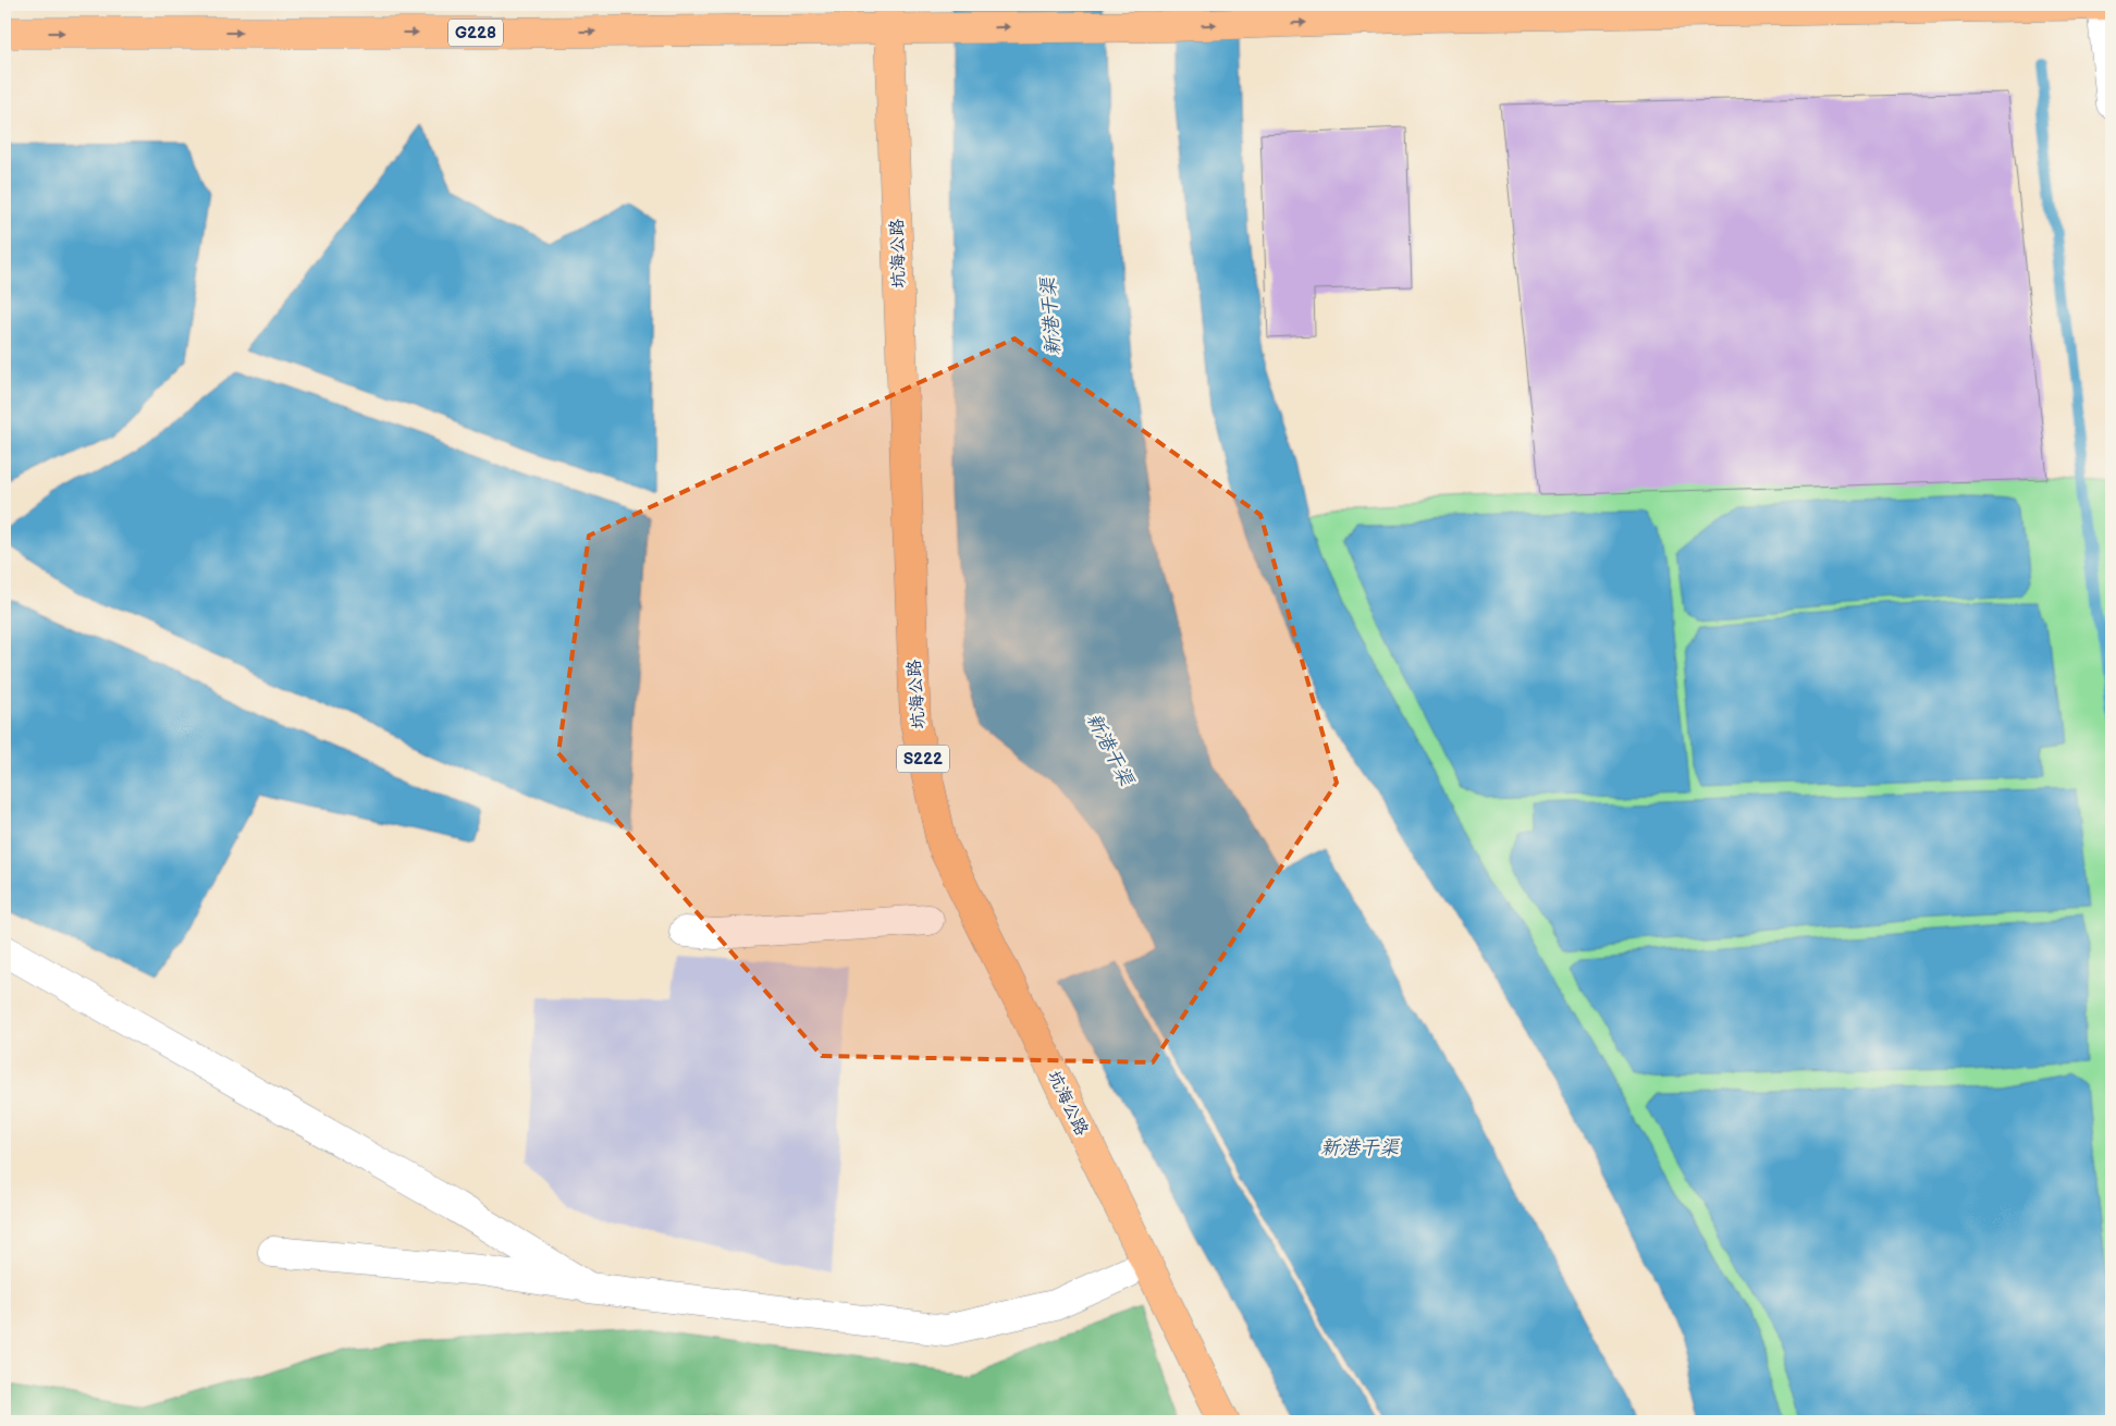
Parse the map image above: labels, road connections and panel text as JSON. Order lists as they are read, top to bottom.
{
  "streets": {
    "main road": ["G228", "坑海公路", "S222"]
  },
  "crossings": [
    ["G228", "坑海公路"]
  ],
  "water": ["新港干渠"]
}
